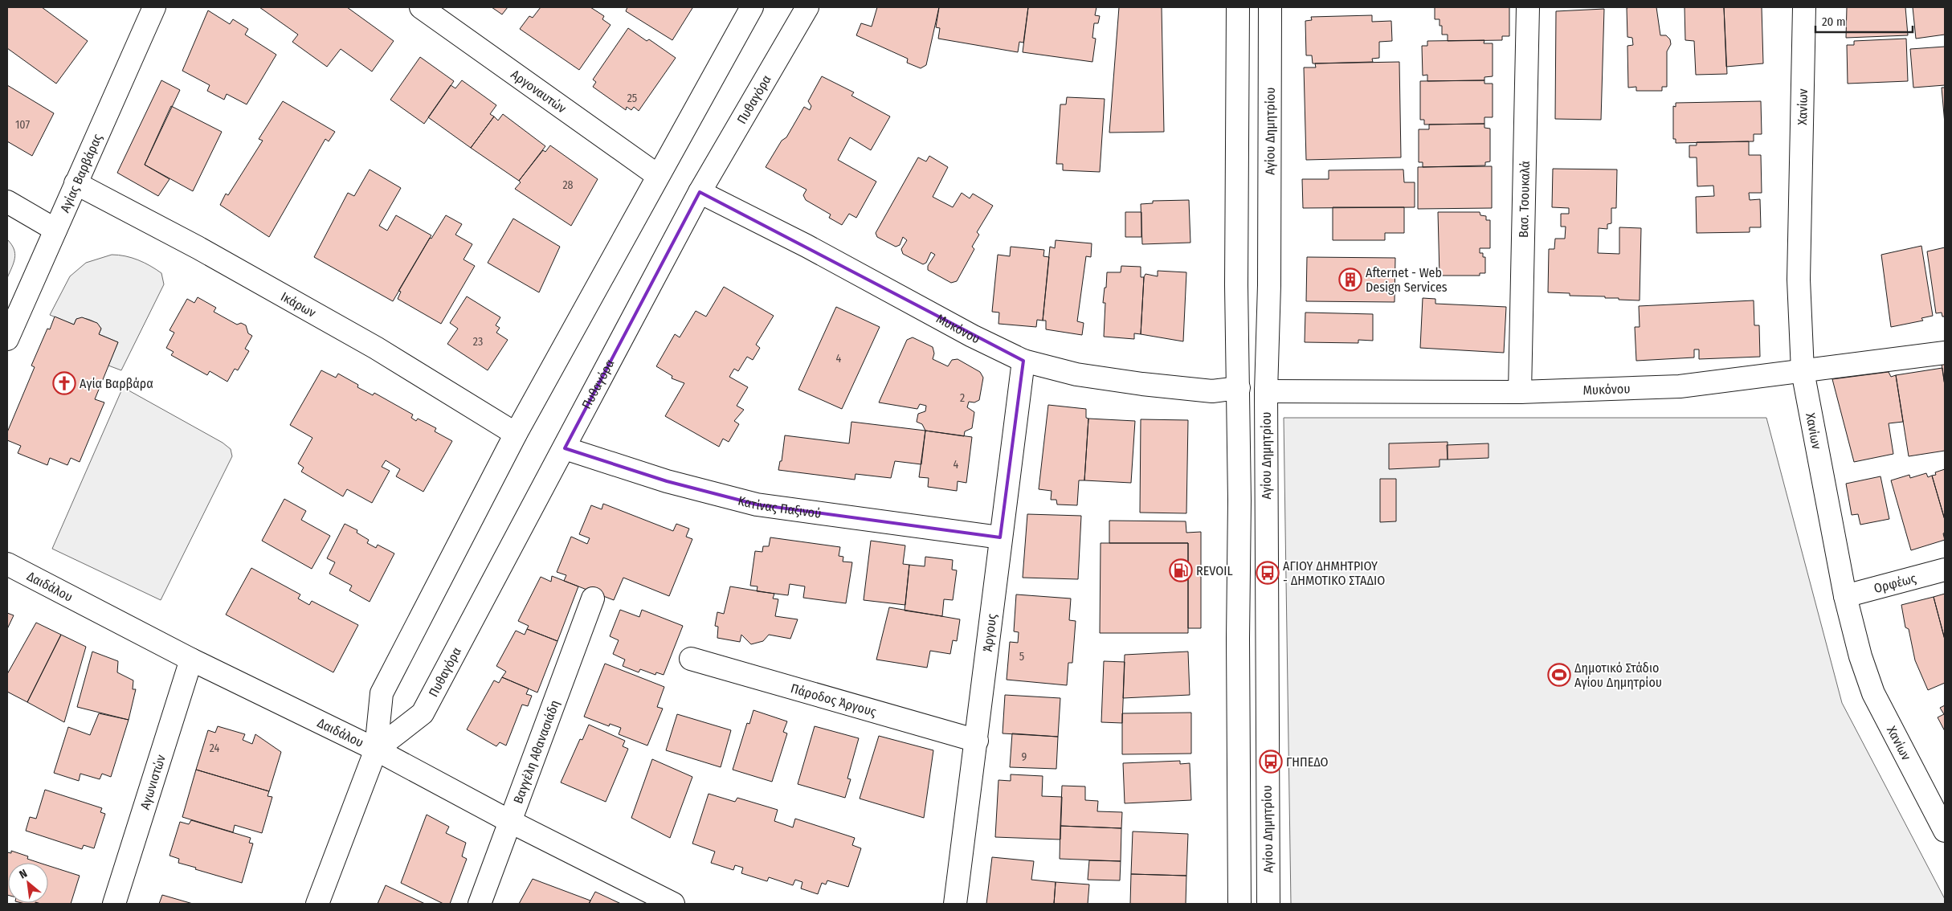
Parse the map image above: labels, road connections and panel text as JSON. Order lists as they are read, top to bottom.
{
  "streets": {
    "street": [
      "Αργοναυτών",
      "Πυθαγόρα",
      "Χανίων",
      "Αγίου Δημητρίου",
      "Αγίας Βαρβάρας",
      "Βασ. Τσουκαλά",
      "Ικάρων",
      "Μυκόνου",
      "Κατίνας Παξινού",
      "Ορφέως",
      "Δαιδάλου",
      "Άργους",
      "Πάροδος Άργους",
      "Βαγγέλη Αθανασιάδη",
      "Αγωνιστών"
    ]
  },
  "crossings": [
    ["Πυθαγόρα", "Μυκόνου"],
    ["Πυθαγόρα", "Κατίνας Παξινού"],
    ["Πυθαγόρα", "Δαιδάλου"],
    ["Χανίων", "Μυκόνου"],
    ["Χανίων", "Ορφέως"],
    ["Αγίου Δημητρίου", "Μυκόνου"],
    ["Αγίας Βαρβάρας", "Ικάρων"],
    ["Βασ. Τσουκαλά", "Μυκόνου"],
    ["Μυκόνου", "Άργους"],
    ["Κατίνας Παξινού", "Άργους"],
    ["Δαιδάλου", "Βαγγέλη Αθανασιάδη"],
    ["Δαιδάλου", "Αγωνιστών"],
    ["Άργους", "Πάροδος Άργους"]
  ],
  "places": {
    "building": ["Afternet - Web Design Services"],
    "church": ["Αγία Βαρβάρα"],
    "fuel station": ["REVOIL"],
    "bus stop": ["ΑΓΙΟΥ ΔΗΜΗΤΡΙΟΥ - ΔΗΜΟΤΙΚΟ ΣΤΑΔΙΟ", "ΓΗΠΕΔΟ"],
    "sports": ["Δημοτικό Στάδιο Αγίου Δημητρίου"]
  },
  "house_numbers": [
    "25",
    "107",
    "28",
    "23",
    "4",
    "2",
    "4",
    "5",
    "24",
    "9"
  ],
  "scale_bar": "20 m",
  "north": "top left"
}
